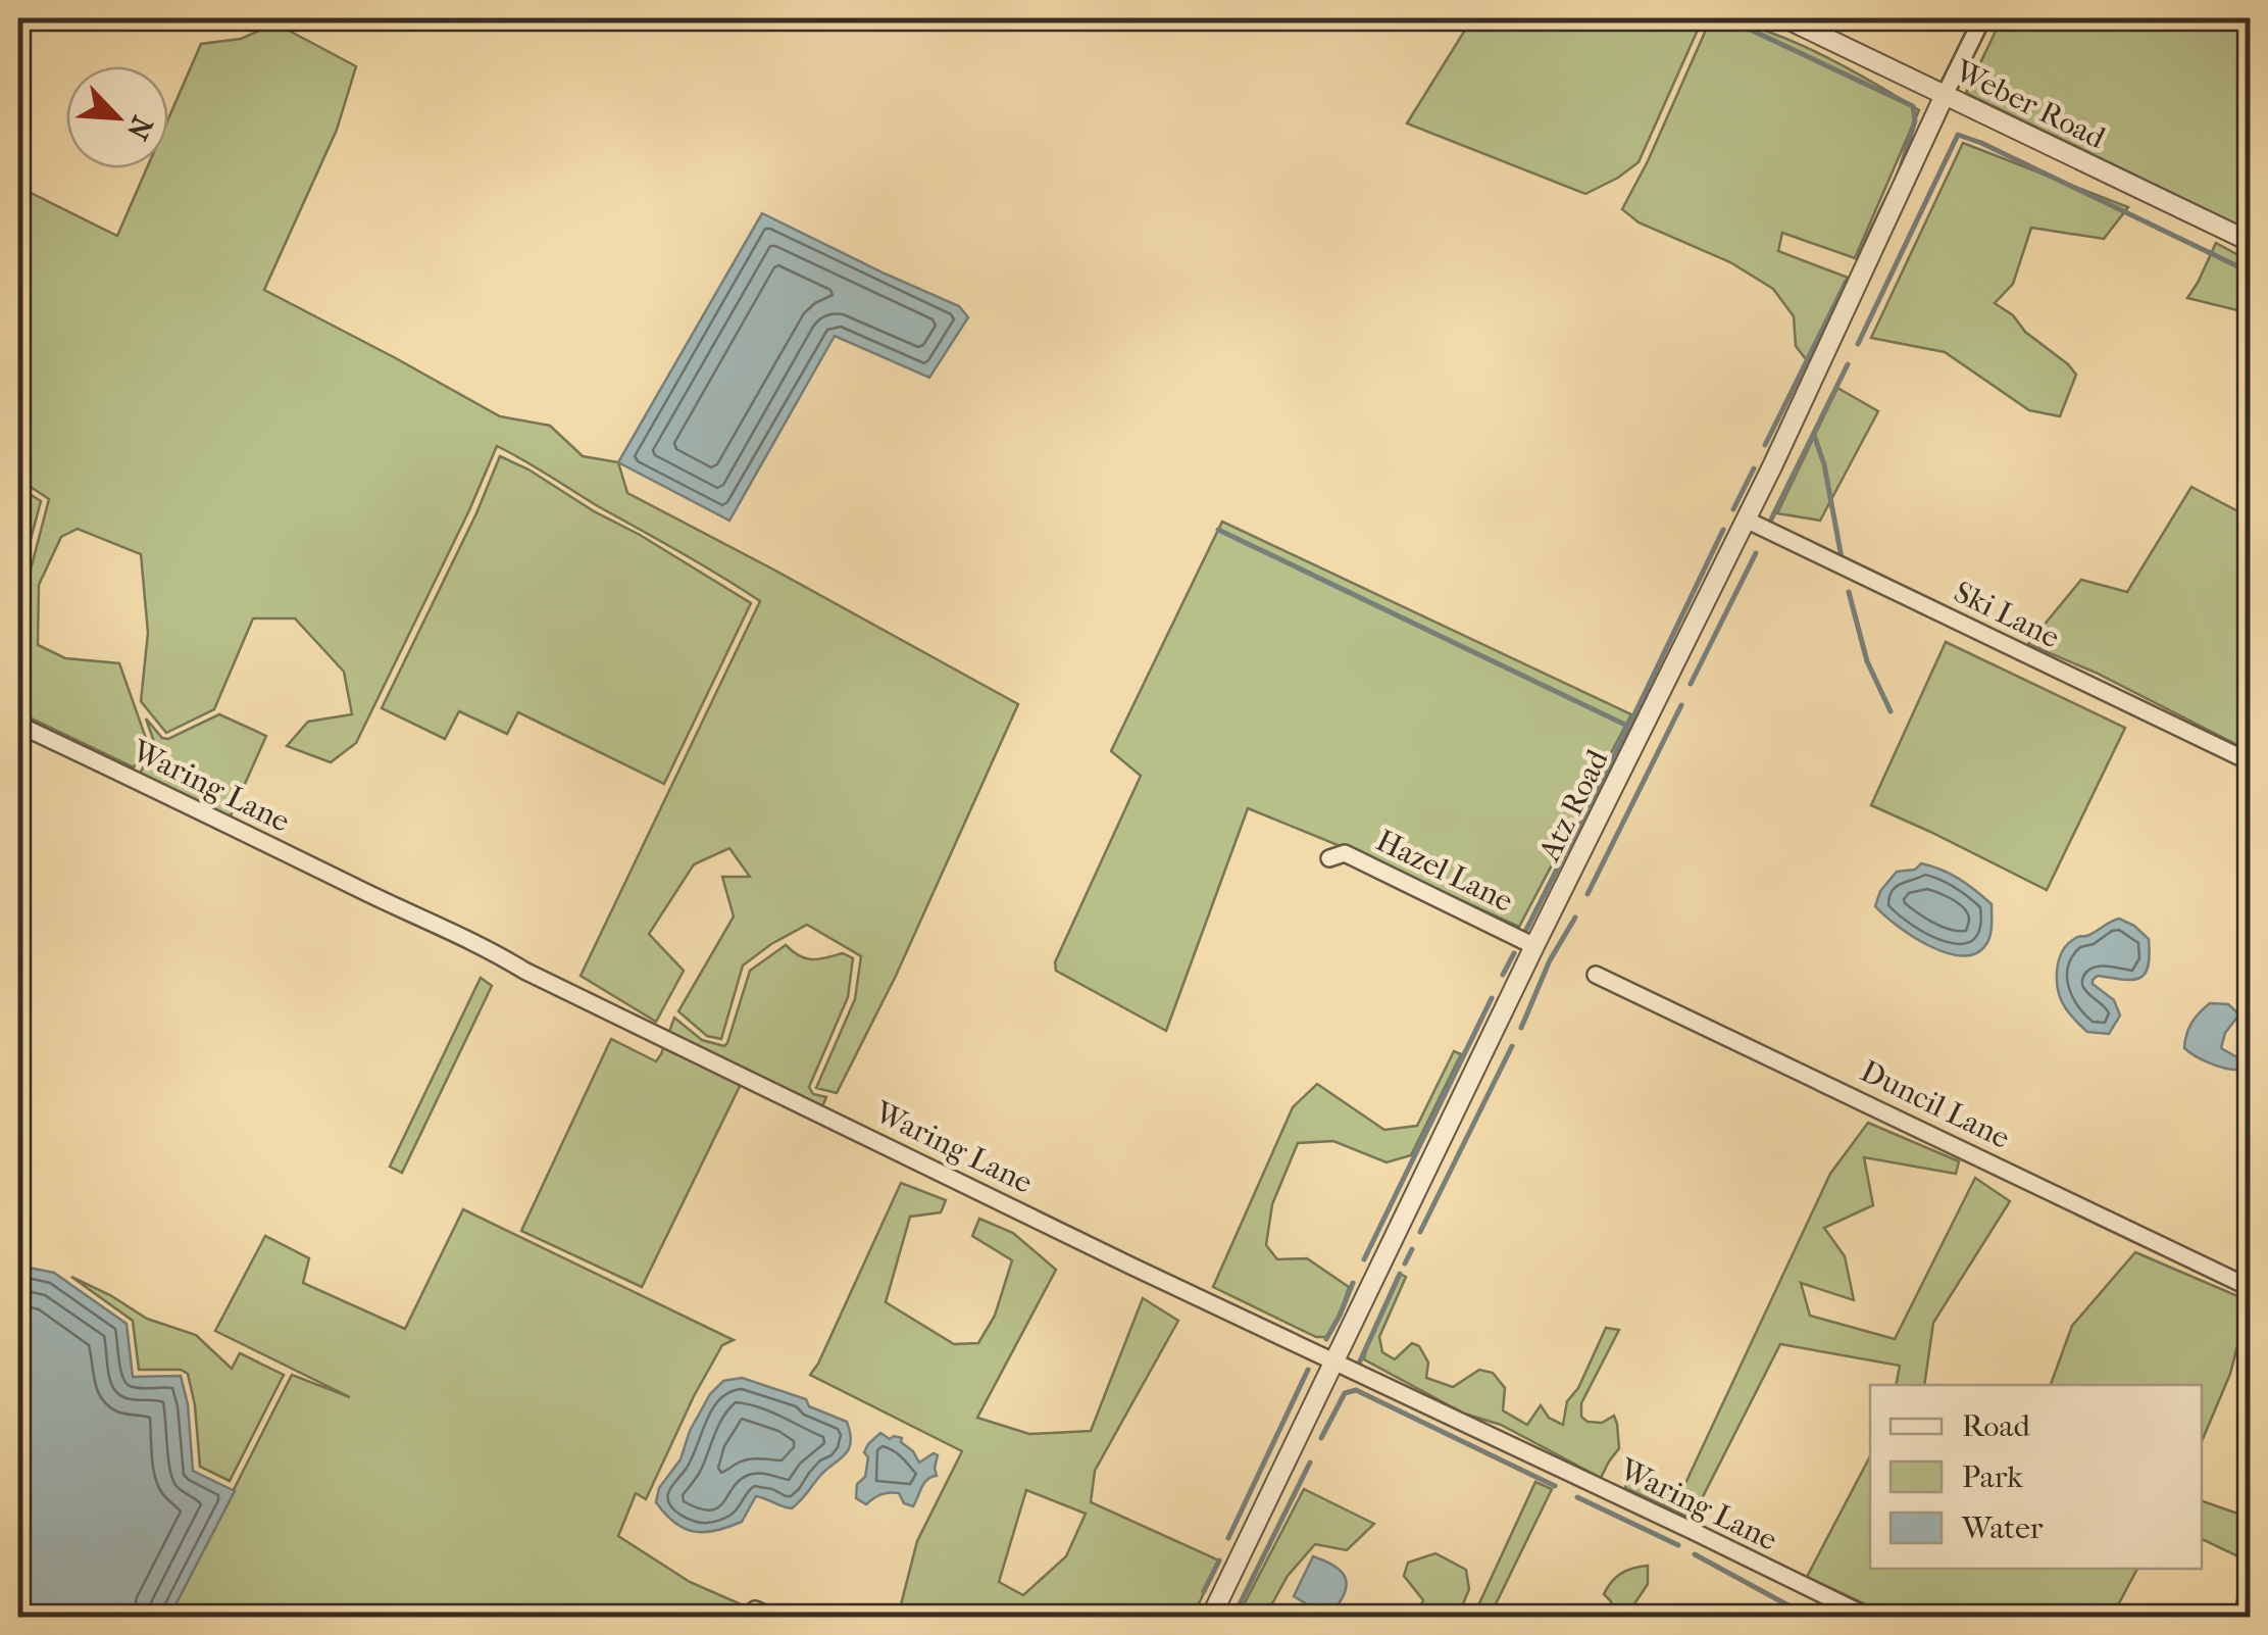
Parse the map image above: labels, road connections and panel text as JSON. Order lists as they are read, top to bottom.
{
  "streets": {
    "street": [
      "Weber Road",
      "Ski Lane",
      "Waring Lane",
      "Atz Road",
      "Hazel Lane",
      "Duncil Lane"
    ]
  },
  "crossings": [
    ["Weber Road", "Atz Road"],
    ["Ski Lane", "Atz Road"],
    ["Waring Lane", "Atz Road"],
    ["Atz Road", "Hazel Lane"]
  ],
  "legend": ["Road", "Park", "Water"],
  "north": "bottom right"
}
